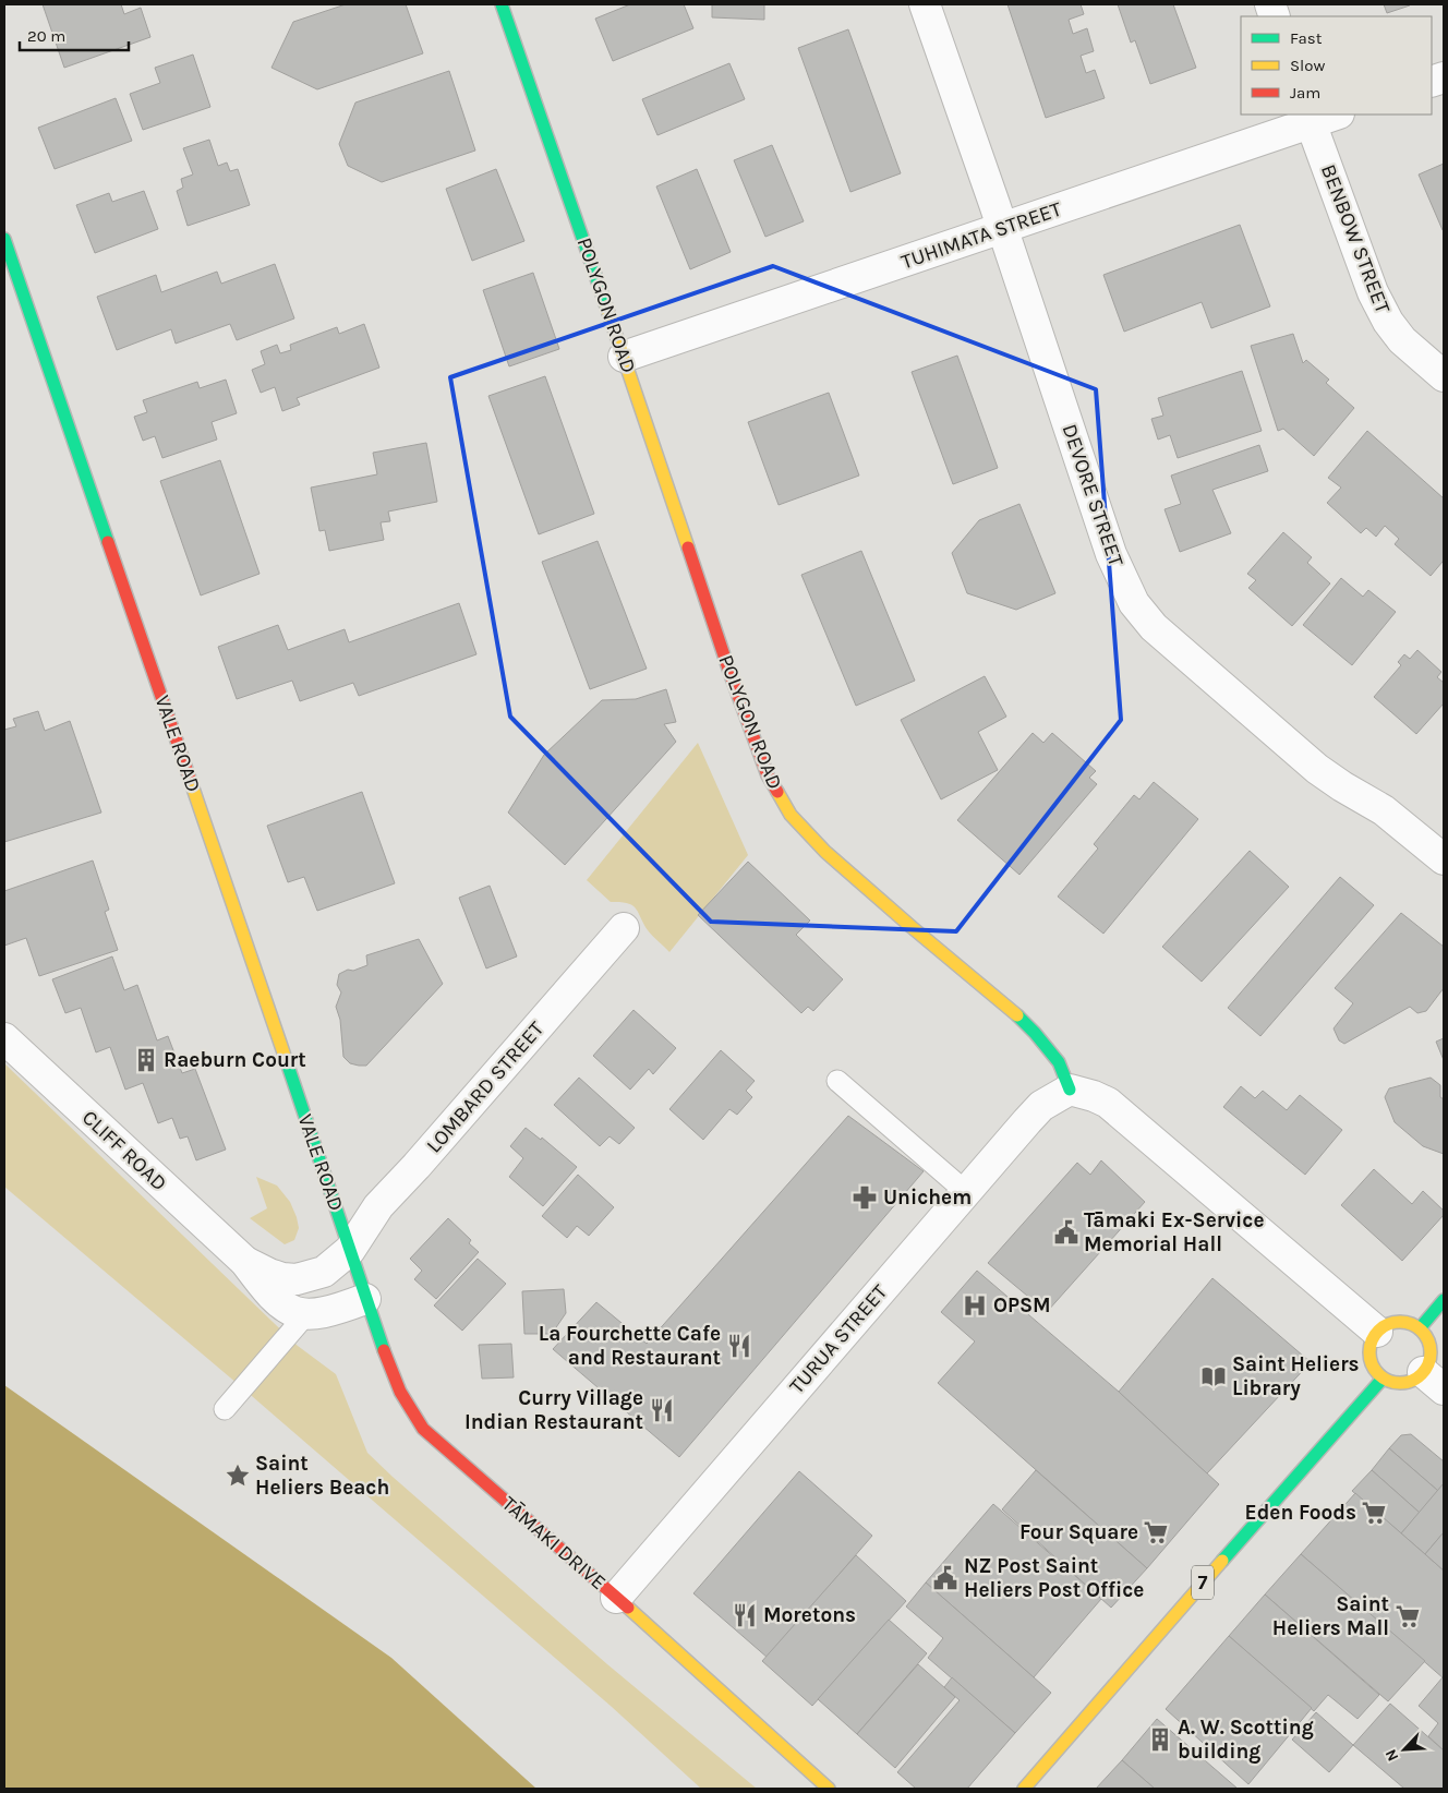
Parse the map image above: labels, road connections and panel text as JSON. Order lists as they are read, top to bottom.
{
  "streets": {
    "main road": [
      "POLYGON ROAD",
      "VALE ROAD",
      "TĀMAKI DRIVE",
      "7"
    ],
    "street": [
      "TUHIMATA STREET",
      "BENBOW STREET",
      "DEVORE STREET",
      "LOMBARD STREET",
      "CLIFF ROAD",
      "TURUA STREET"
    ]
  },
  "crossings": [
    ["TUHIMATA STREET", "BENBOW STREET"],
    ["TUHIMATA STREET", "POLYGON ROAD"],
    ["TUHIMATA STREET", "DEVORE STREET"],
    ["POLYGON ROAD", "TURUA STREET"],
    ["VALE ROAD", "LOMBARD STREET"],
    ["VALE ROAD", "CLIFF ROAD"],
    ["VALE ROAD", "TĀMAKI DRIVE"],
    ["LOMBARD STREET", "CLIFF ROAD"],
    ["LOMBARD STREET", "TĀMAKI DRIVE"],
    ["CLIFF ROAD", "TĀMAKI DRIVE"],
    ["TURUA STREET", "TĀMAKI DRIVE"]
  ],
  "places": {
    "building": ["Raeburn Court", "A. W. Scotting building"],
    "pharmacy": ["Unichem"],
    "public building": ["Tāmaki Ex-Service Memorial Hall", "NZ Post Saint Heliers Post Office"],
    "hospital": ["OPSM"],
    "restaurant": ["La Fourchette Cafe and Restaurant", "Curry Village Indian Restaurant", "Moretons"],
    "library": ["Saint Heliers Library"],
    "place": ["Saint Heliers Beach"],
    "supermarket": ["Eden Foods", "Four Square", "Saint Heliers Mall"]
  },
  "legend": ["Fast", "Slow", "Jam"],
  "scale_bar": "20 m",
  "north": "bottom left"
}
